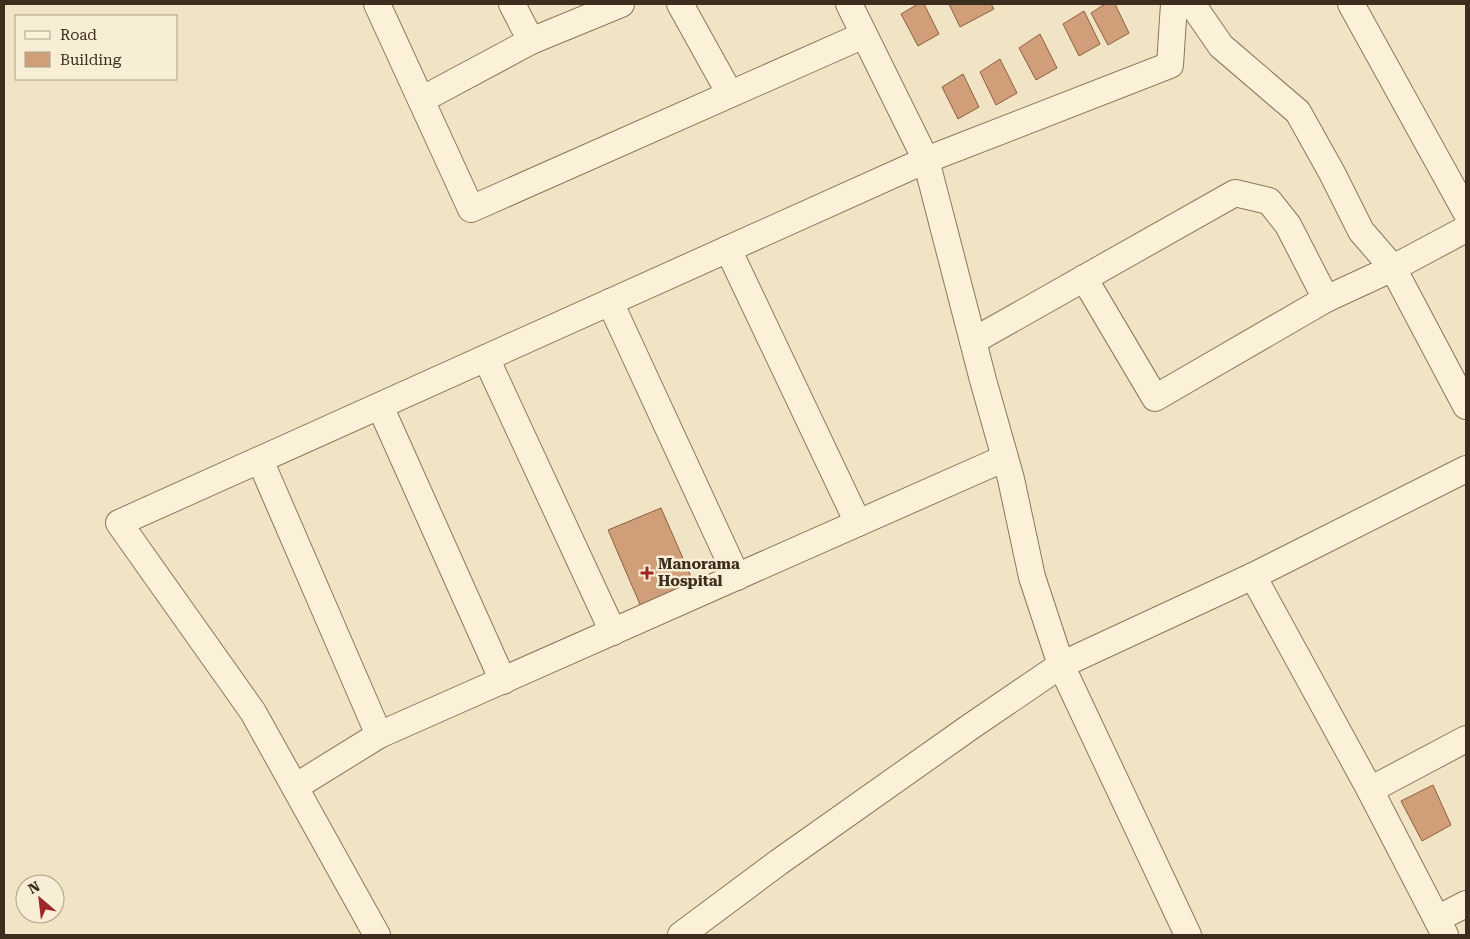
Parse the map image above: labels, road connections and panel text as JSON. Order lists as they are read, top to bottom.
{
  "places": {
    "health": ["Manorama Hospital"]
  },
  "legend": ["Road", "Building"],
  "north": "top left"
}
